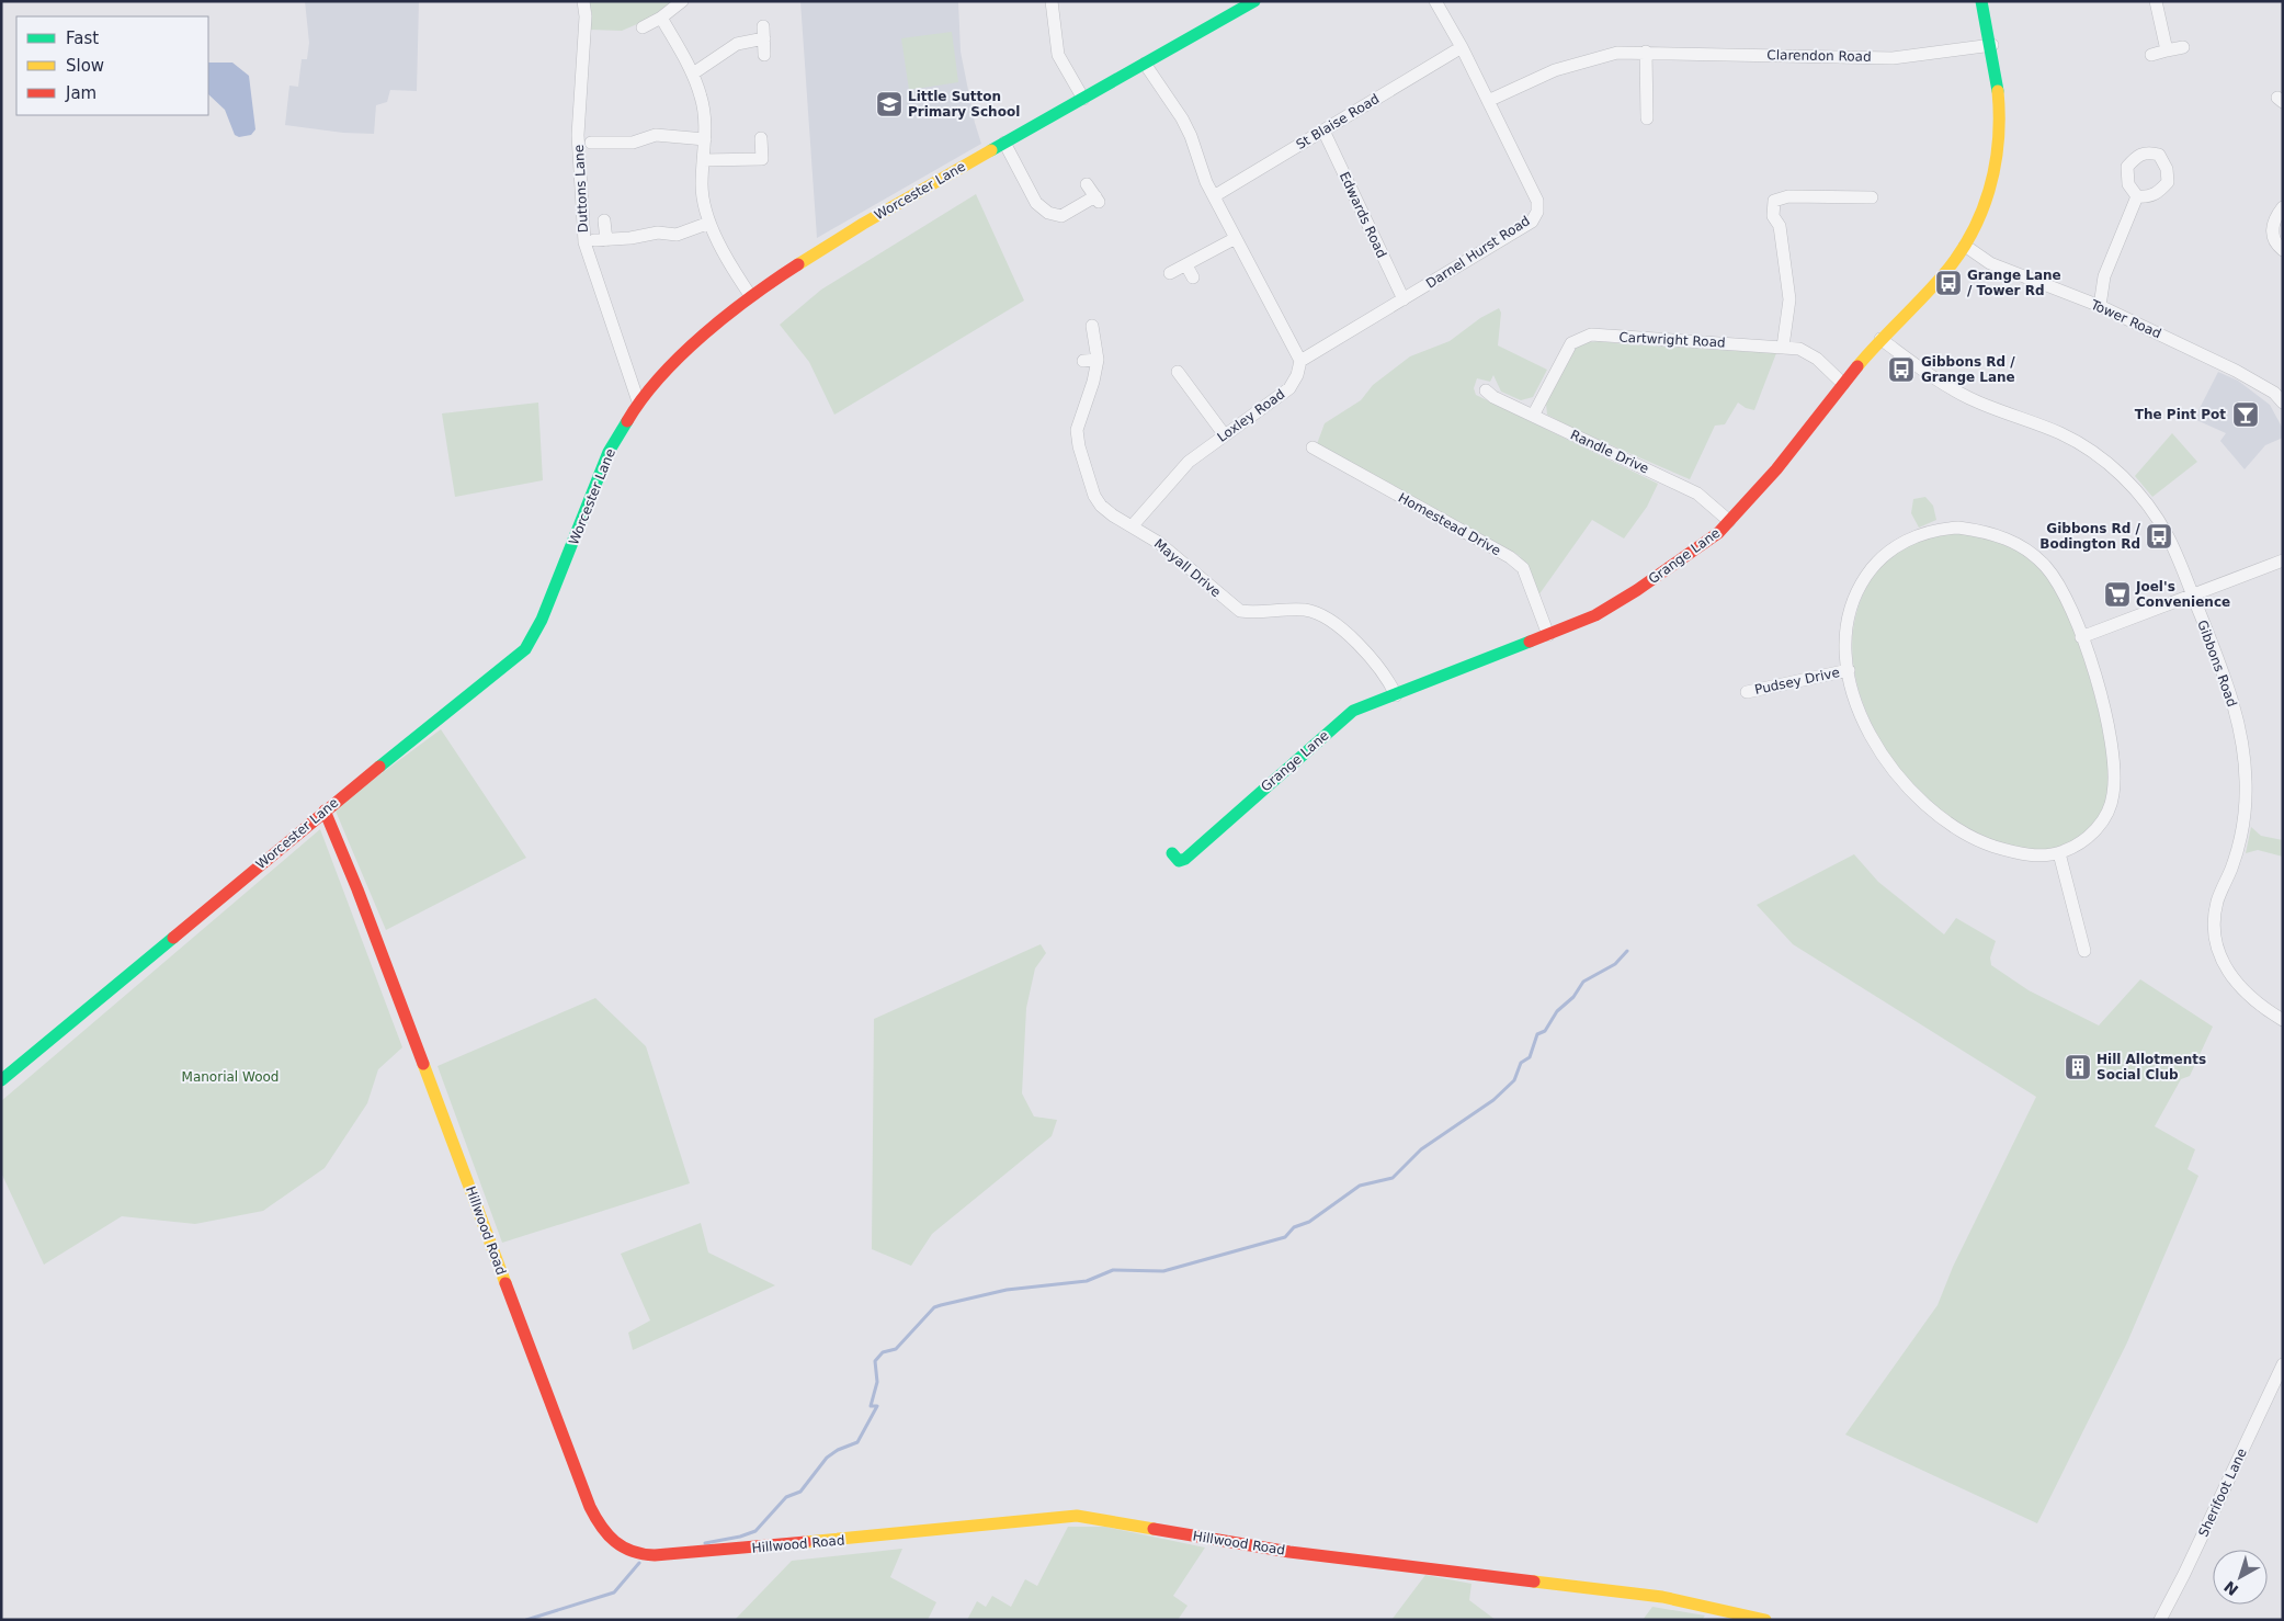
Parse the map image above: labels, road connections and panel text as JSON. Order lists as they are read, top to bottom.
{
  "streets": {
    "street": [
      "Clarendon Road",
      "St Blaise Road",
      "Duttons Lane",
      "Worcester Lane",
      "Edwards Road",
      "Darnel Hurst Road",
      "Tower Road",
      "Cartwright Road",
      "Loxley Road",
      "Randle Drive",
      "Homestead Drive",
      "Grange Lane",
      "Mayall Drive",
      "Gibbons Road",
      "Pudsey Drive",
      "Hillwood Road",
      "Sherifoot Lane"
    ]
  },
  "crossings": [
    ["Clarendon Road", "Darnel Hurst Road"],
    ["Clarendon Road", "Grange Lane"],
    ["St Blaise Road", "Edwards Road"],
    ["St Blaise Road", "Darnel Hurst Road"],
    ["Duttons Lane", "Worcester Lane"],
    ["Worcester Lane", "Hillwood Road"],
    ["Edwards Road", "Darnel Hurst Road"],
    ["Darnel Hurst Road", "Loxley Road"],
    ["Tower Road", "Grange Lane"],
    ["Cartwright Road", "Randle Drive"],
    ["Cartwright Road", "Grange Lane"],
    ["Loxley Road", "Mayall Drive"],
    ["Randle Drive", "Grange Lane"],
    ["Homestead Drive", "Grange Lane"],
    ["Grange Lane", "Mayall Drive"],
    ["Grange Lane", "Gibbons Road"]
  ],
  "parks": ["Manorial Wood"],
  "places": {
    "school or university": ["Little Sutton Primary School"],
    "bus stop": ["Grange Lane / Tower Rd", "Gibbons Rd / Grange Lane", "Gibbons Rd / Bodington Rd"],
    "bar": ["The Pint Pot"],
    "supermarket": ["Joel's Convenience"],
    "building": ["Hill Allotments Social Club"]
  },
  "legend": ["Fast", "Slow", "Jam"],
  "north": "bottom left"
}
